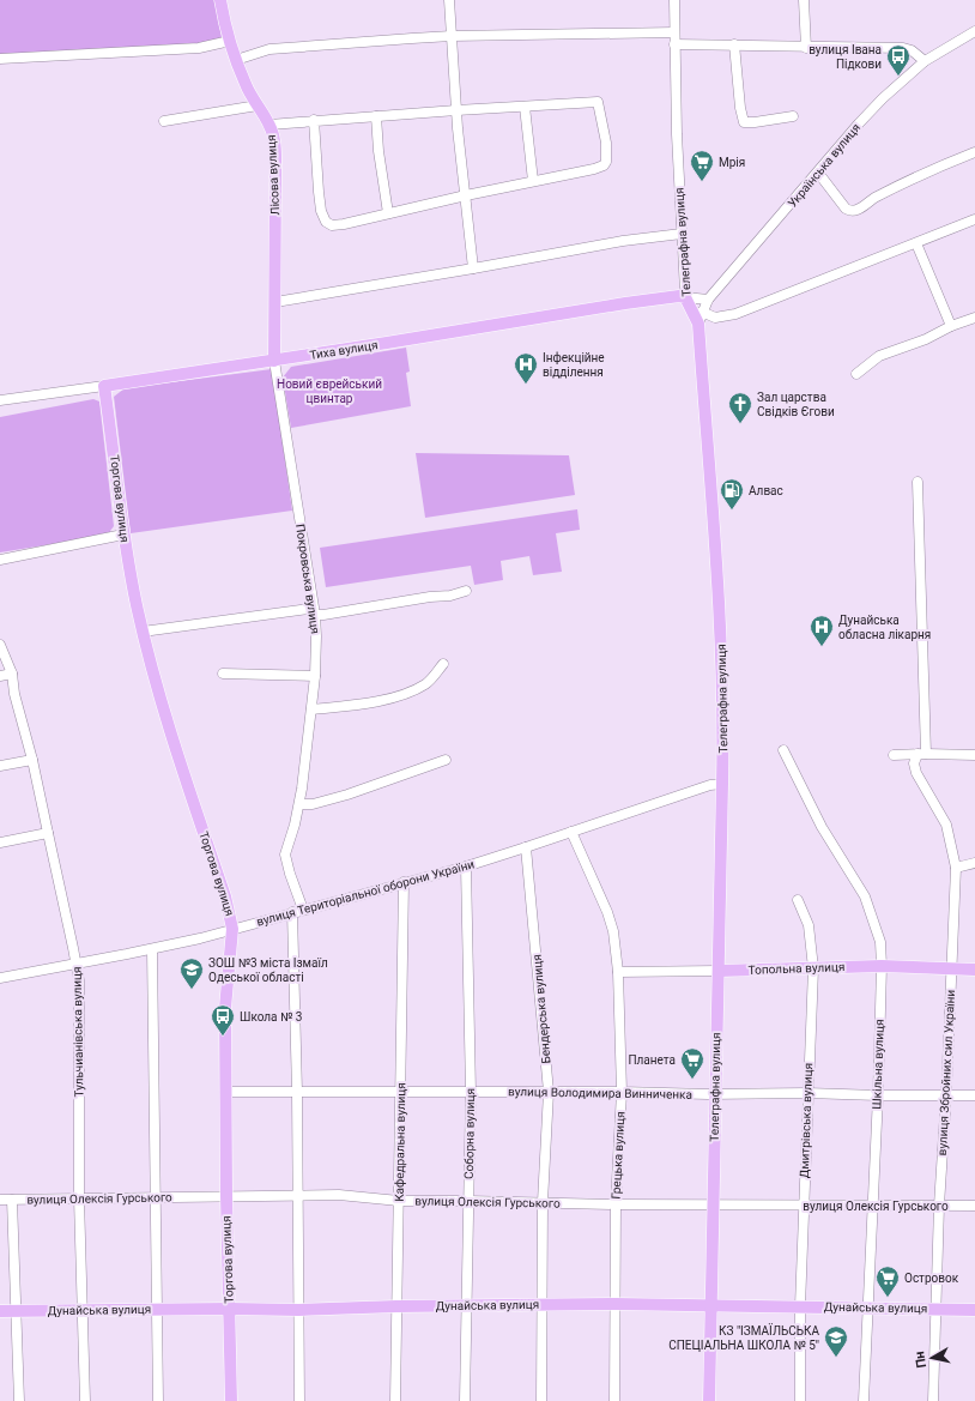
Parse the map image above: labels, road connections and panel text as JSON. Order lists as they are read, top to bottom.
{
  "streets": {
    "main road": [
      "Лісова вулиця",
      "Телеграфна вулиця",
      "Тиха вулиця",
      "Торгова вулиця",
      "Топольна вулиця",
      "Дунайська вулиця"
    ],
    "street": [
      "Українська вулиця",
      "Покровська вулиця",
      "вулиця Територіальної оборони України",
      "Бендерська вулиця",
      "Тульчианівська вулиця",
      "Шкільна вулиця",
      "вулиця Збройних сил України",
      "вулиця Володимира Винниченка",
      "Дмитрівська вулиця",
      "Соборна вулиця",
      "Кафедральна вулиця",
      "Грецька вулиця",
      "вулиця Олексія Гурського"
    ]
  },
  "crossings": [
    ["Українська вулиця", "Телеграфна вулиця"],
    ["Лісова вулиця", "Тиха вулиця"],
    ["Лісова вулиця", "Покровська вулиця"],
    ["Телеграфна вулиця", "Тиха вулиця"],
    ["Телеграфна вулиця", "вулиця Територіальної оборони України"],
    ["Телеграфна вулиця", "Топольна вулиця"],
    ["Телеграфна вулиця", "вулиця Володимира Винниченка"],
    ["Телеграфна вулиця", "вулиця Олексія Гурського"],
    ["Телеграфна вулиця", "Дунайська вулиця"],
    ["Тиха вулиця", "Торгова вулиця"],
    ["Тиха вулиця", "Покровська вулиця"],
    ["Торгова вулиця", "вулиця Територіальної оборони України"],
    ["Торгова вулиця", "вулиця Володимира Винниченка"],
    ["Торгова вулиця", "вулиця Олексія Гурського"],
    ["Торгова вулиця", "Дунайська вулиця"],
    ["Покровська вулиця", "вулиця Територіальної оборони України"],
    ["вулиця Територіальної оборони України", "Бендерська вулиця"],
    ["вулиця Територіальної оборони України", "Тульчианівська вулиця"],
    ["вулиця Територіальної оборони України", "Соборна вулиця"],
    ["вулиця Територіальної оборони України", "Кафедральна вулиця"],
    ["вулиця Територіальної оборони України", "Грецька вулиця"],
    ["Топольна вулиця", "Шкільна вулиця"],
    ["Топольна вулиця", "вулиця Збройних сил України"],
    ["Топольна вулиця", "Дмитрівська вулиця"],
    ["Топольна вулиця", "Грецька вулиця"],
    ["Бендерська вулиця", "вулиця Володимира Винниченка"],
    ["Бендерська вулиця", "вулиця Олексія Гурського"],
    ["Бендерська вулиця", "Дунайська вулиця"],
    ["Тульчианівська вулиця", "вулиця Олексія Гурського"],
    ["Тульчианівська вулиця", "Дунайська вулиця"],
    ["Шкільна вулиця", "вулиця Володимира Винниченка"],
    ["Шкільна вулиця", "вулиця Олексія Гурського"],
    ["Шкільна вулиця", "Дунайська вулиця"],
    ["вулиця Збройних сил України", "вулиця Володимира Винниченка"],
    ["вулиця Збройних сил України", "вулиця Олексія Гурського"],
    ["вулиця Збройних сил України", "Дунайська вулиця"],
    ["вулиця Володимира Винниченка", "Дмитрівська вулиця"],
    ["вулиця Володимира Винниченка", "Соборна вулиця"],
    ["вулиця Володимира Винниченка", "Кафедральна вулиця"],
    ["вулиця Володимира Винниченка", "Грецька вулиця"],
    ["Дмитрівська вулиця", "вулиця Олексія Гурського"],
    ["Дмитрівська вулиця", "Дунайська вулиця"],
    ["Соборна вулиця", "вулиця Олексія Гурського"],
    ["Соборна вулиця", "Дунайська вулиця"],
    ["Кафедральна вулиця", "вулиця Олексія Гурського"],
    ["Кафедральна вулиця", "Дунайська вулиця"],
    ["Грецька вулиця", "вулиця Олексія Гурського"],
    ["Грецька вулиця", "Дунайська вулиця"]
  ],
  "parks": ["Новий єврейський цвинтар"],
  "places": {
    "bus stop": ["вулиця Івана Підкови", "Школа № 3"],
    "supermarket": ["Мрія", "Планета", "Островок"],
    "hospital": ["Інфекційне відділення", "Дунайська обласна лікарня"],
    "church": ["Зал царства Свідків Єгови"],
    "fuel station": ["Алвас"],
    "school or university": ["ЗОШ №3 міста Ізмаїл Одеської області", "КЗ \"ІЗМАЇЛЬСЬКА СПЕЦІАЛЬНА ШКОЛА № 5\""]
  },
  "north": "left"
}
